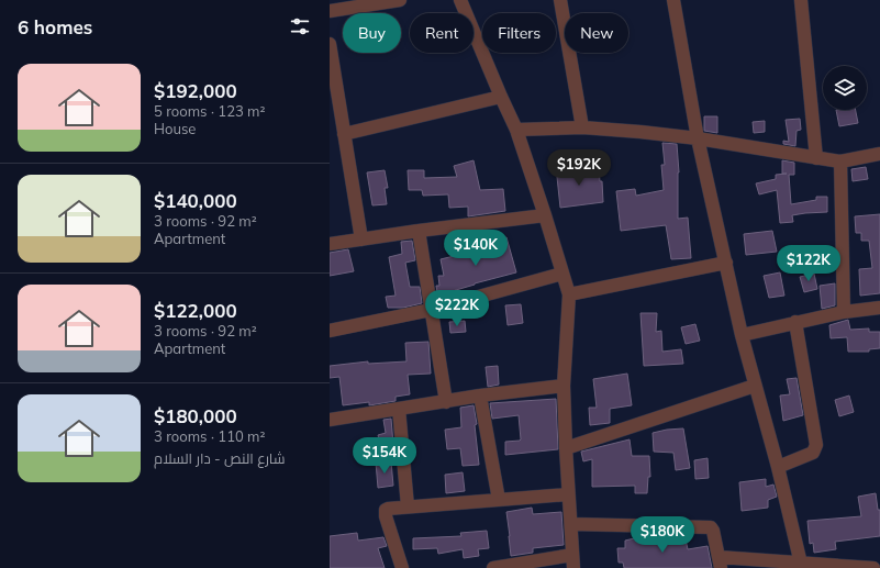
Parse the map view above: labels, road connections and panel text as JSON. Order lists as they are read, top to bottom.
{
  "page": {
    "heading": "6 homes",
    "chip": [
      "Buy",
      "Rent",
      "Filters",
      "New"
    ],
    "list": [
      {
        "name": "$192,000",
        "note": "5 rooms · 123 m² · House"
      },
      {
        "name": "$140,000",
        "note": "3 rooms · 92 m² · Apartment"
      },
      {
        "name": "$122,000",
        "note": "3 rooms · 92 m² · Apartment"
      },
      {
        "name": "$180,000",
        "note": "3 rooms · 110 m² · شارع النص - دار السلام"
      }
    ],
    "price": [
      "$192K",
      "$140K",
      "$122K",
      "$222K",
      "$154K",
      "$180K"
    ]
  }
}
